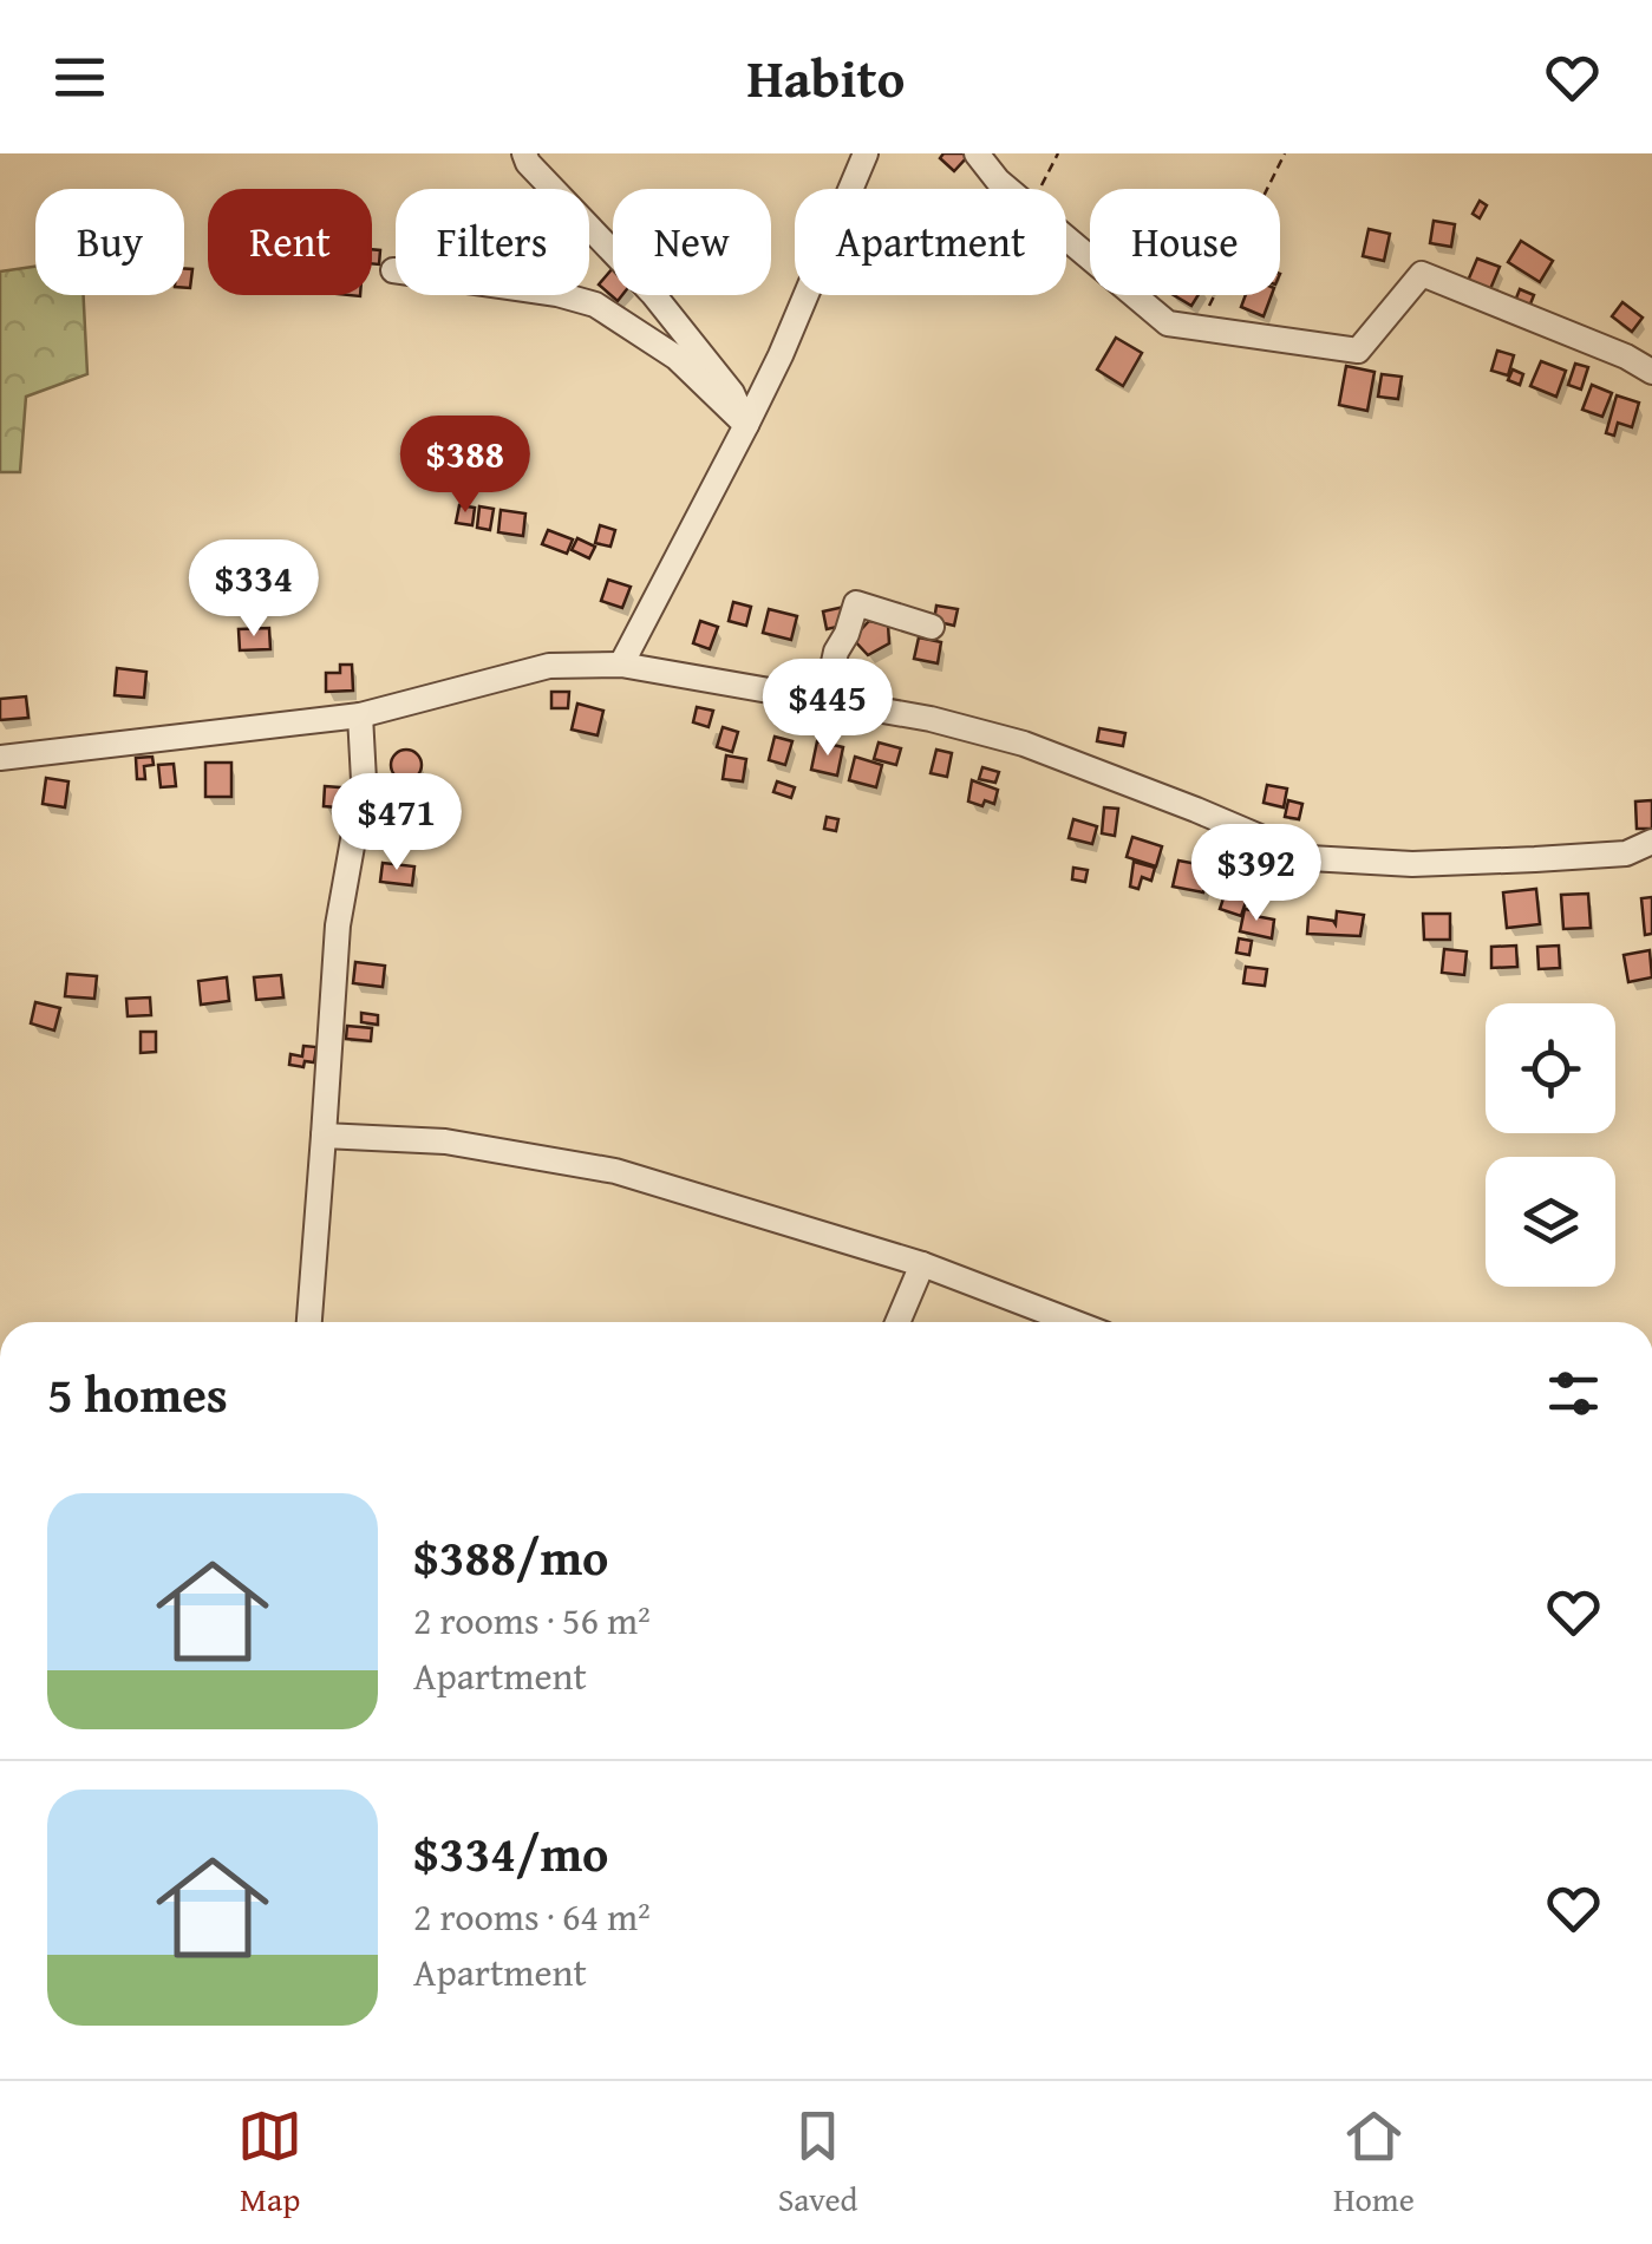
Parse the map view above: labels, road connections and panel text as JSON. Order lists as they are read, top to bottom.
{
  "page": {
    "header": "Habito",
    "chip": [
      "Buy",
      "Rent",
      "Filters",
      "New",
      "Apartment",
      "House"
    ],
    "price": [
      "$388",
      "$334",
      "$445",
      "$471",
      "$392"
    ],
    "heading": "5 homes",
    "list": [
      {
        "name": "$388/mo",
        "note": "2 rooms · 56 m² · Apartment"
      },
      {
        "name": "$334/mo",
        "note": "2 rooms · 64 m² · Apartment"
      }
    ],
    "tabs": ["Map", "Saved", "Home"]
  }
}
